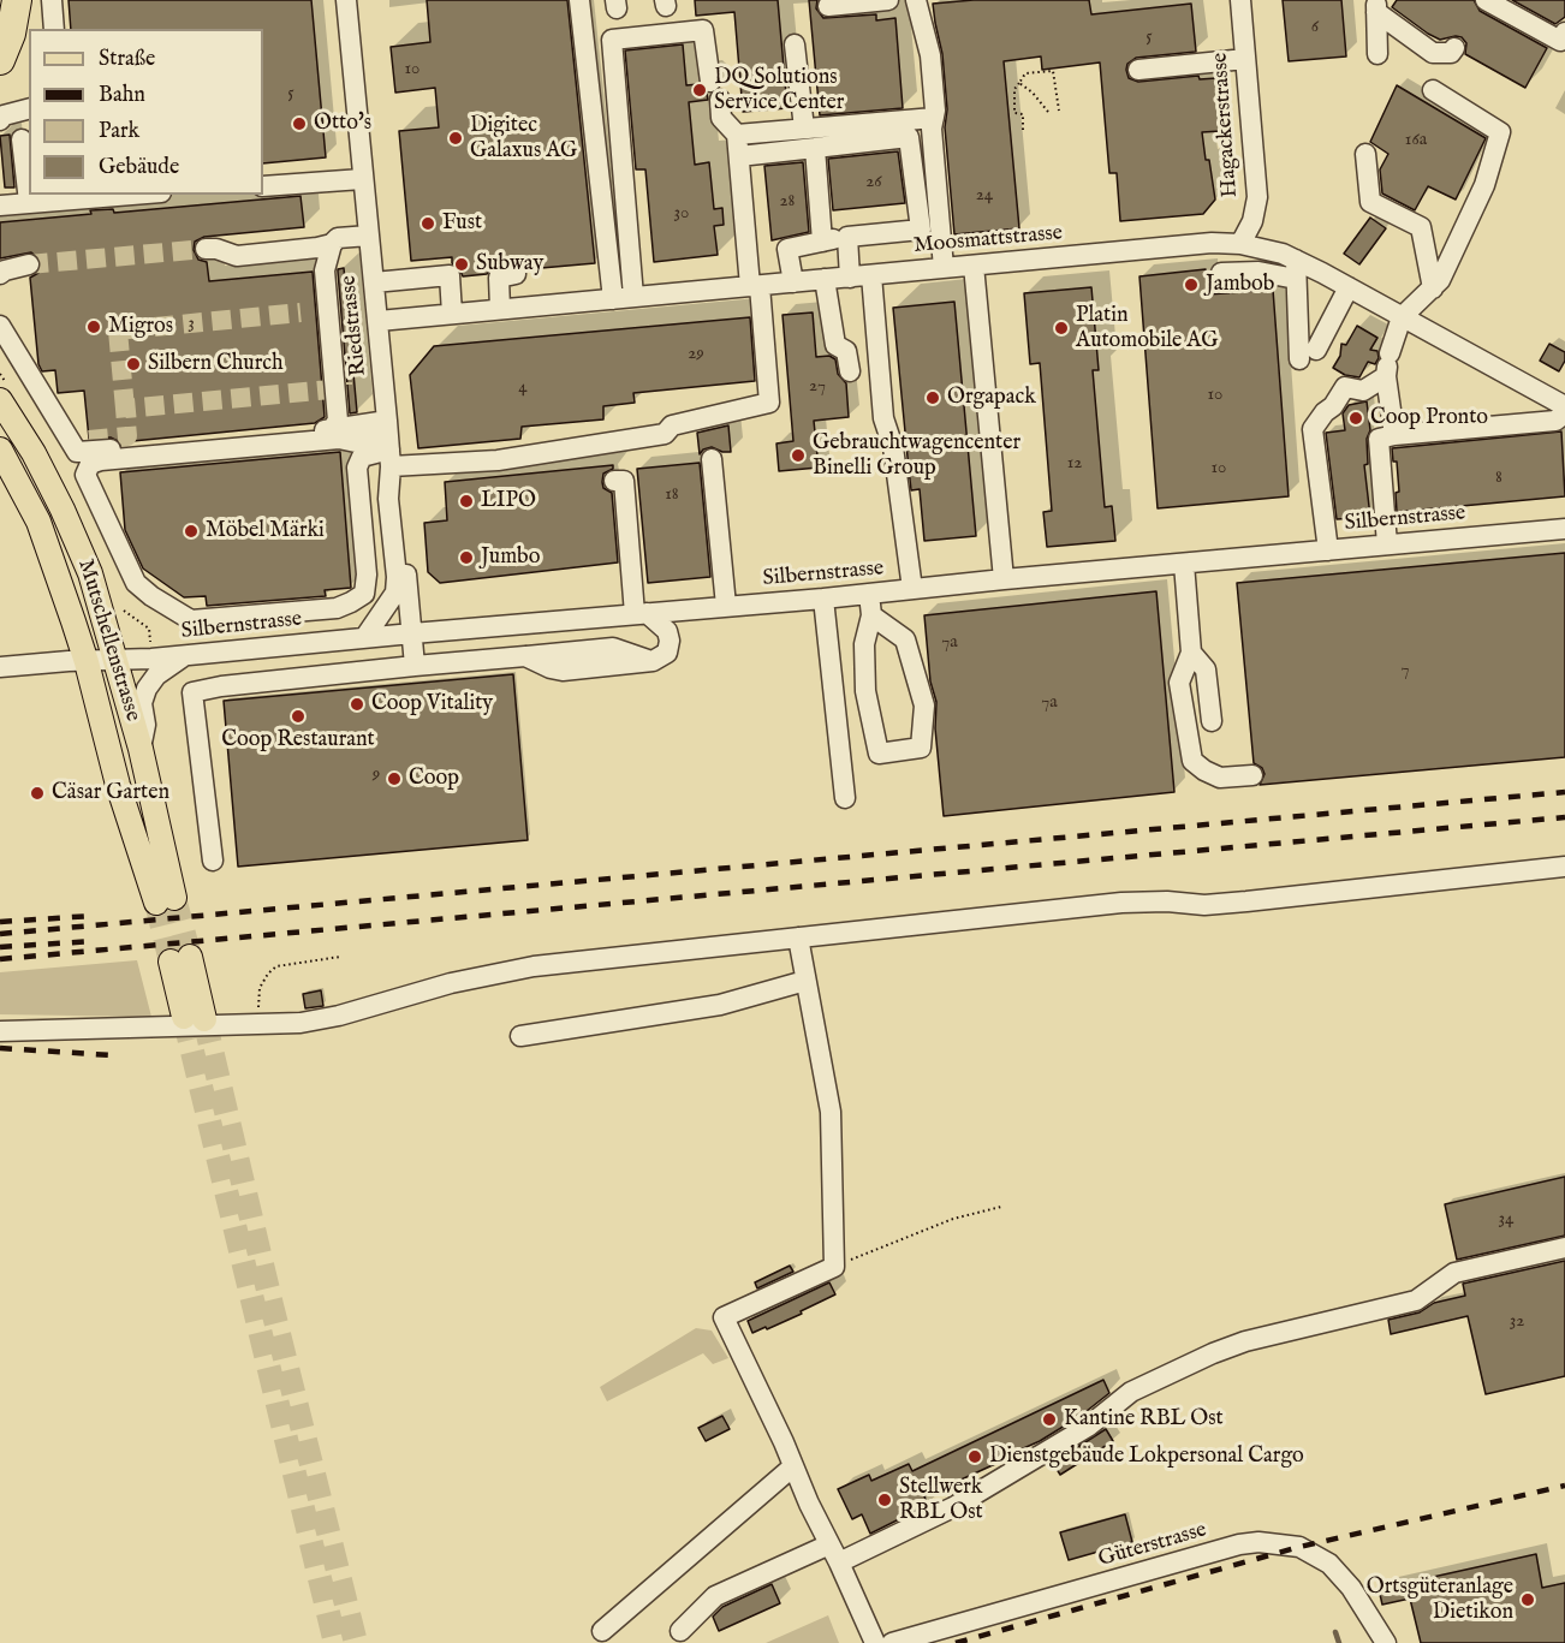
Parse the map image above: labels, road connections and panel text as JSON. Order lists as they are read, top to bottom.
{
  "streets": {
    "main road": ["Mutschellenstrasse"],
    "street": [
      "Hagackerstrasse",
      "Moosmattstrasse",
      "Riedstrasse",
      "Silbernstrasse",
      "Güterstrasse"
    ]
  },
  "crossings": [
    ["Hagackerstrasse", "Moosmattstrasse"],
    ["Moosmattstrasse", "Riedstrasse"],
    ["Riedstrasse", "Silbernstrasse"],
    ["Silbernstrasse", "Mutschellenstrasse"]
  ],
  "places": [
    "DQ Solutions Service Center",
    "Otto's",
    "Digitec Galaxus AG",
    "Fust",
    "Subway",
    "Jambob",
    "Migros",
    "Platin Automobile AG",
    "Silbern Church",
    "Orgapack",
    "Coop Pronto",
    "Gebrauchtwagencenter Binelli Group",
    "LIPO",
    "Möbel Märki",
    "Jumbo",
    "Coop Vitality",
    "Coop Restaurant",
    "Coop",
    "Cäsar Garten",
    "Kantine RBL Ost",
    "Dienstgebäude Lokpersonal Cargo",
    "Stellwerk RBL Ost",
    "Ortsgüteranlage Dietikon"
  ],
  "house_numbers": [
    "6",
    "5",
    "10",
    "5",
    "16a",
    "26",
    "24",
    "28",
    "30",
    "3",
    "29",
    "27",
    "4",
    "10",
    "12",
    "10",
    "8",
    "18",
    "7a",
    "7",
    "7a",
    "9",
    "34",
    "32"
  ],
  "legend": [
    "Straße",
    "Bahn",
    "Park",
    "Gebäude"
  ]
}
